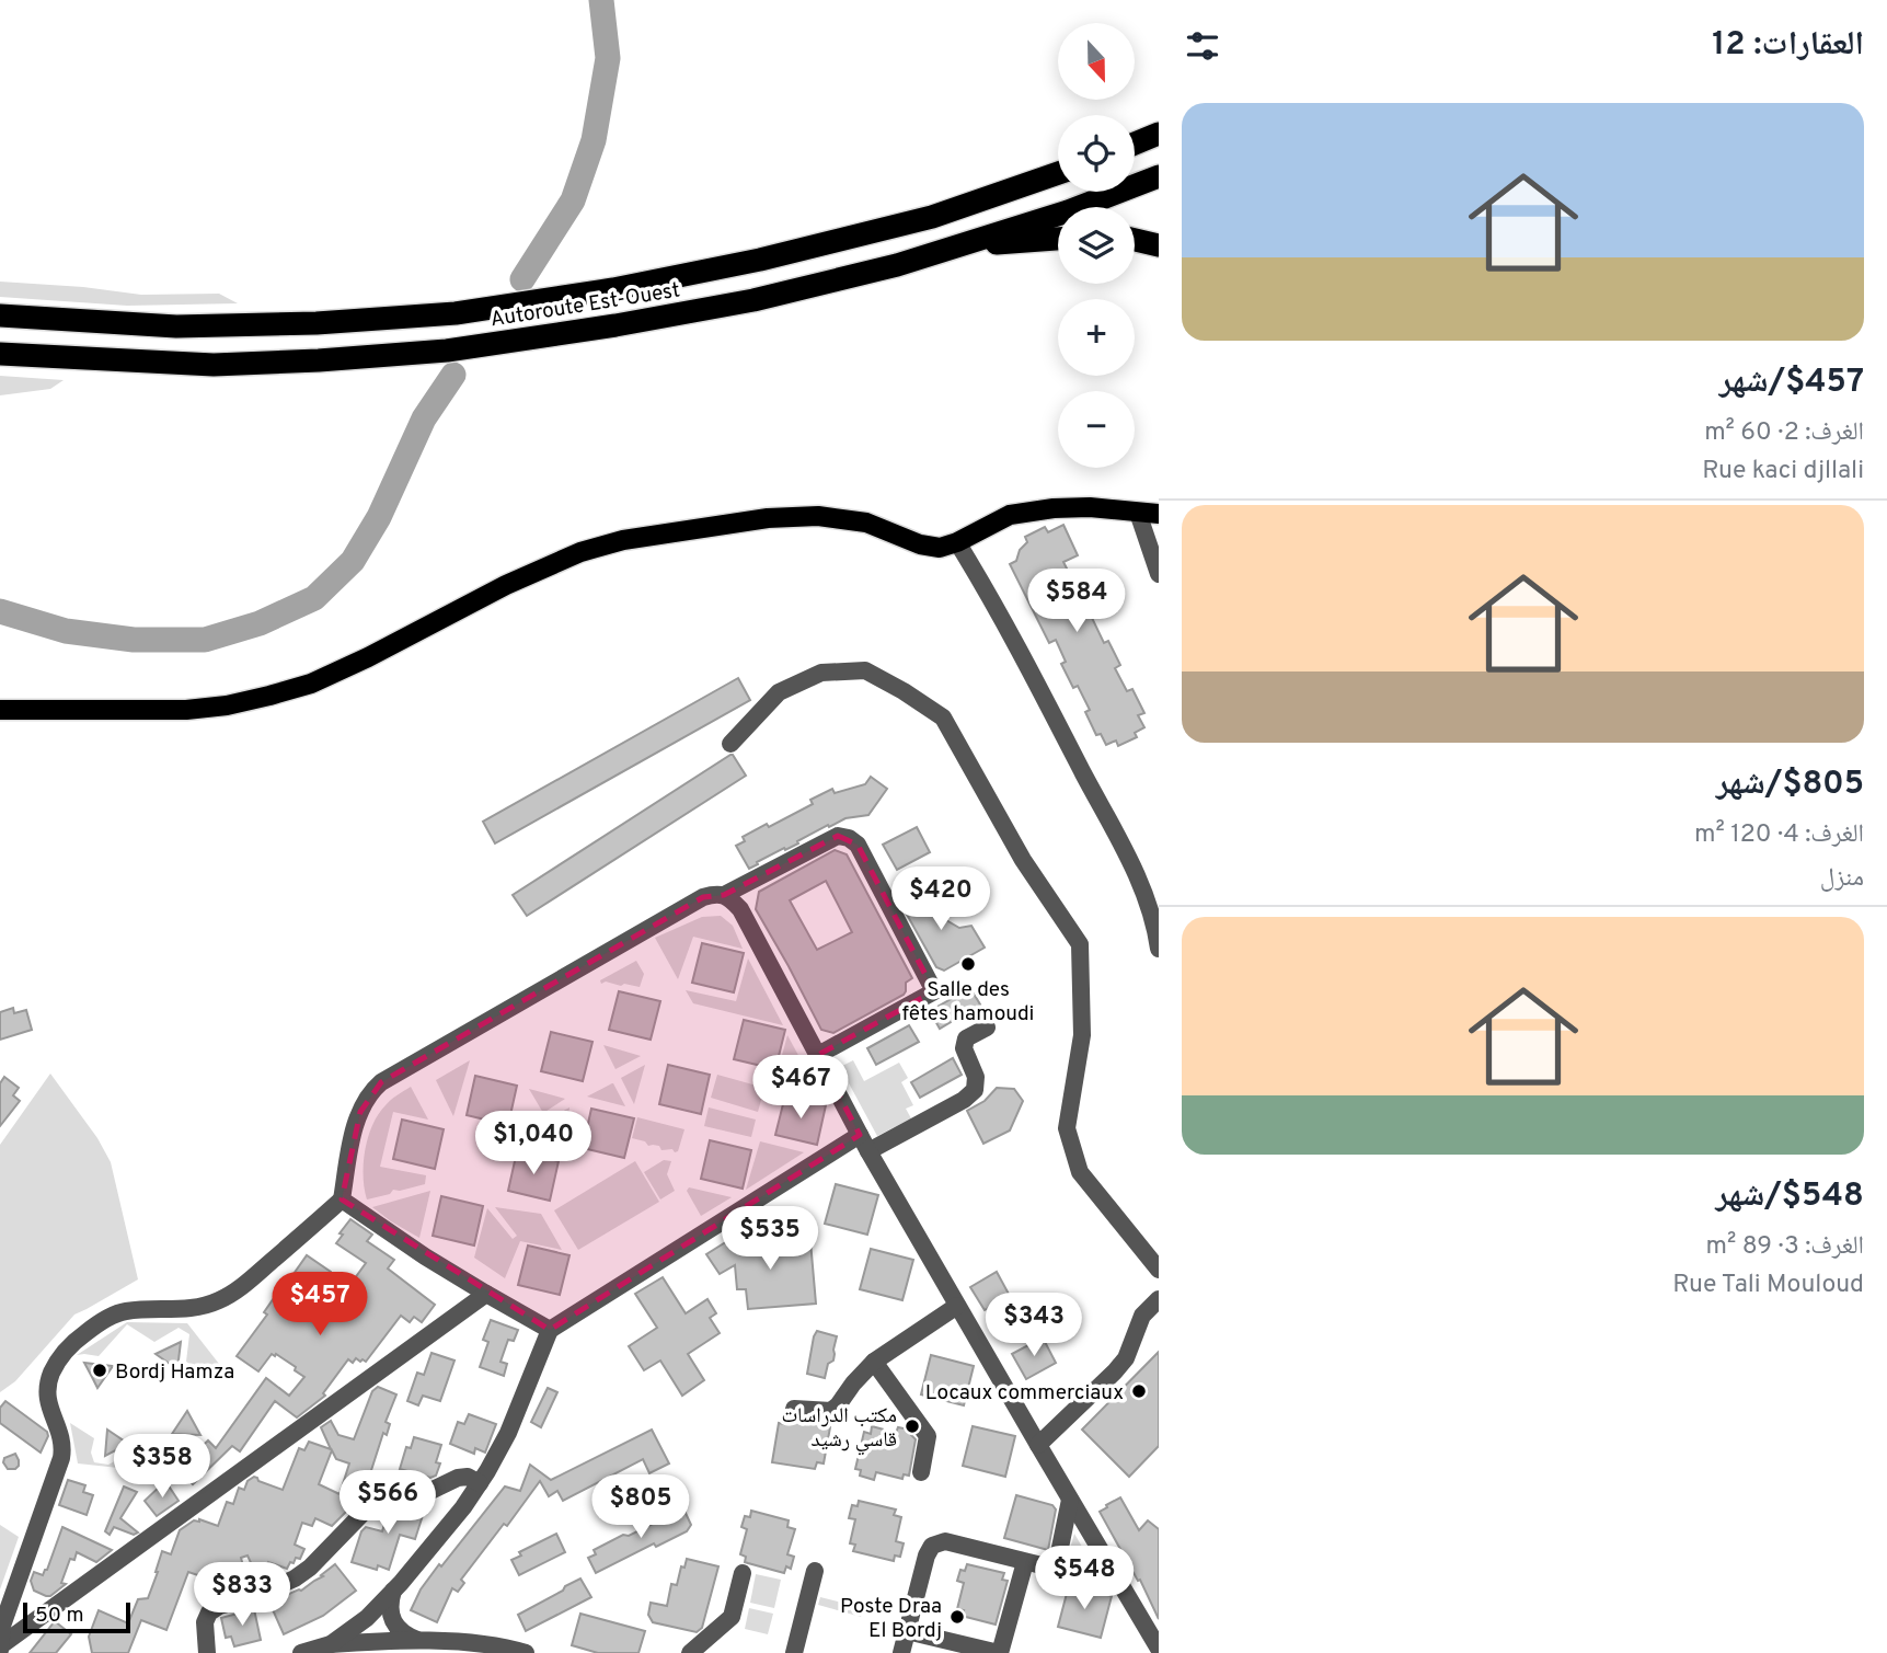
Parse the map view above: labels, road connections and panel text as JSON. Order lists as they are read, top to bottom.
{
  "streets": {
    "highway": ["Autoroute Est-Ouest"]
  },
  "places": [
    "Salle des fêtes hamoudi",
    "Bordj Hamza",
    "Locaux commerciaux",
    "مكتب الدراسات قاسي رشيد",
    "Poste Draa El Bordj"
  ],
  "scale_bar": "50 m",
  "north": "bottom",
  "page": {
    "heading": "العقارات: 12",
    "map_buttons": ["+", "−"],
    "list": [
      {
        "name": "$457/شهر",
        "note": "الغرف: 2 · 60 m² · Rue kaci djllali"
      },
      {
        "name": "$805/شهر",
        "note": "الغرف: 4 · 120 m² · منزل"
      },
      {
        "name": "$548/شهر",
        "note": "الغرف: 3 · 89 m² · Rue Tali Mouloud"
      }
    ],
    "price": [
      "$584",
      "$420",
      "$467",
      "$1,040",
      "$535",
      "$457",
      "$343",
      "$358",
      "$566",
      "$805",
      "$548",
      "$833"
    ],
    "scale": "50 m"
  }
}
